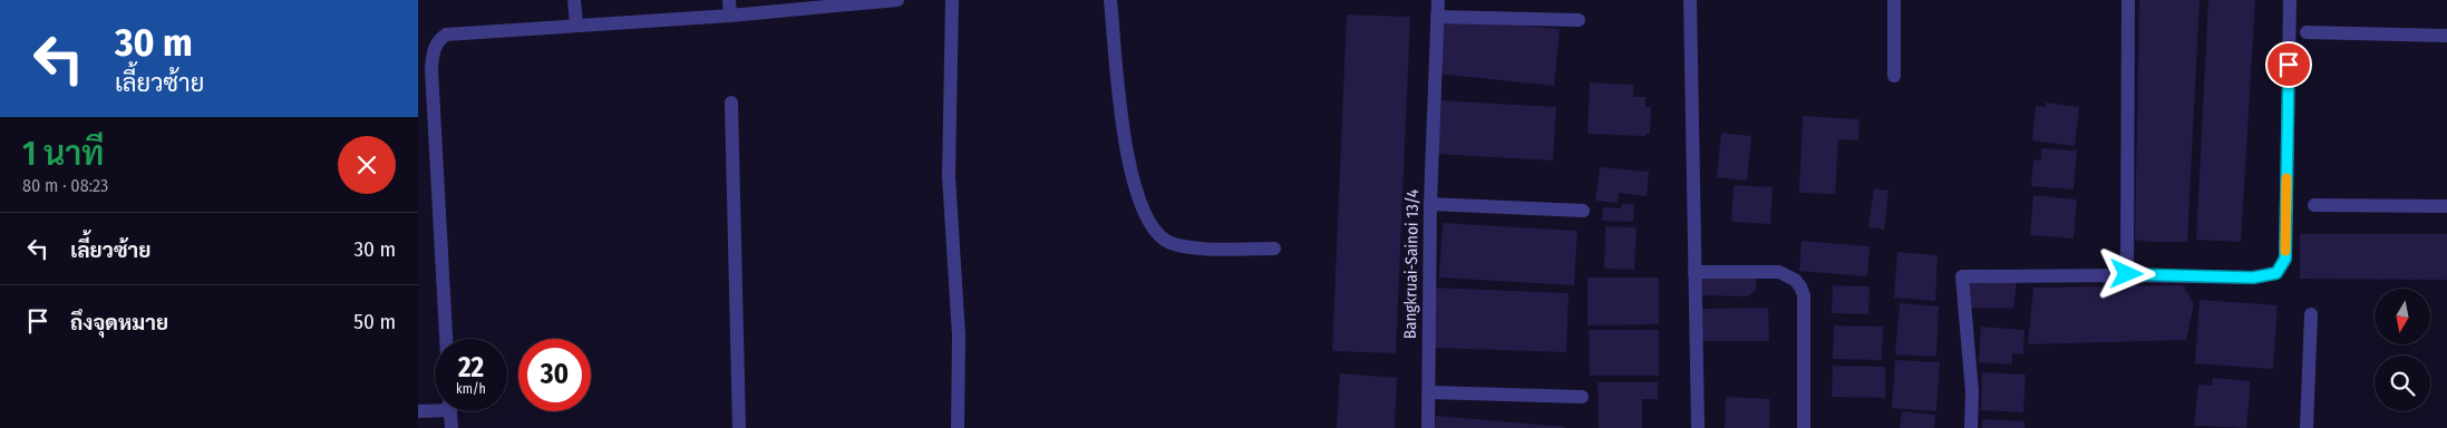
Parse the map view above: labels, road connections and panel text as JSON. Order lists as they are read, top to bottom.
{
  "streets": {
    "street": ["Bangkruai-Sainoi 13/4"]
  },
  "north": "bottom",
  "page": {
    "turn": ["30 m", "เลี้ยวซ้าย"],
    "heading": ["1 นาที", "80 m · 08:23"],
    "list": [
      {
        "name": "เลี้ยวซ้าย",
        "value": "30 m"
      },
      {
        "name": "ถึงจุดหมาย",
        "value": "50 m"
      }
    ],
    "speed": "22 km/h",
    "limit": "30"
  }
}
